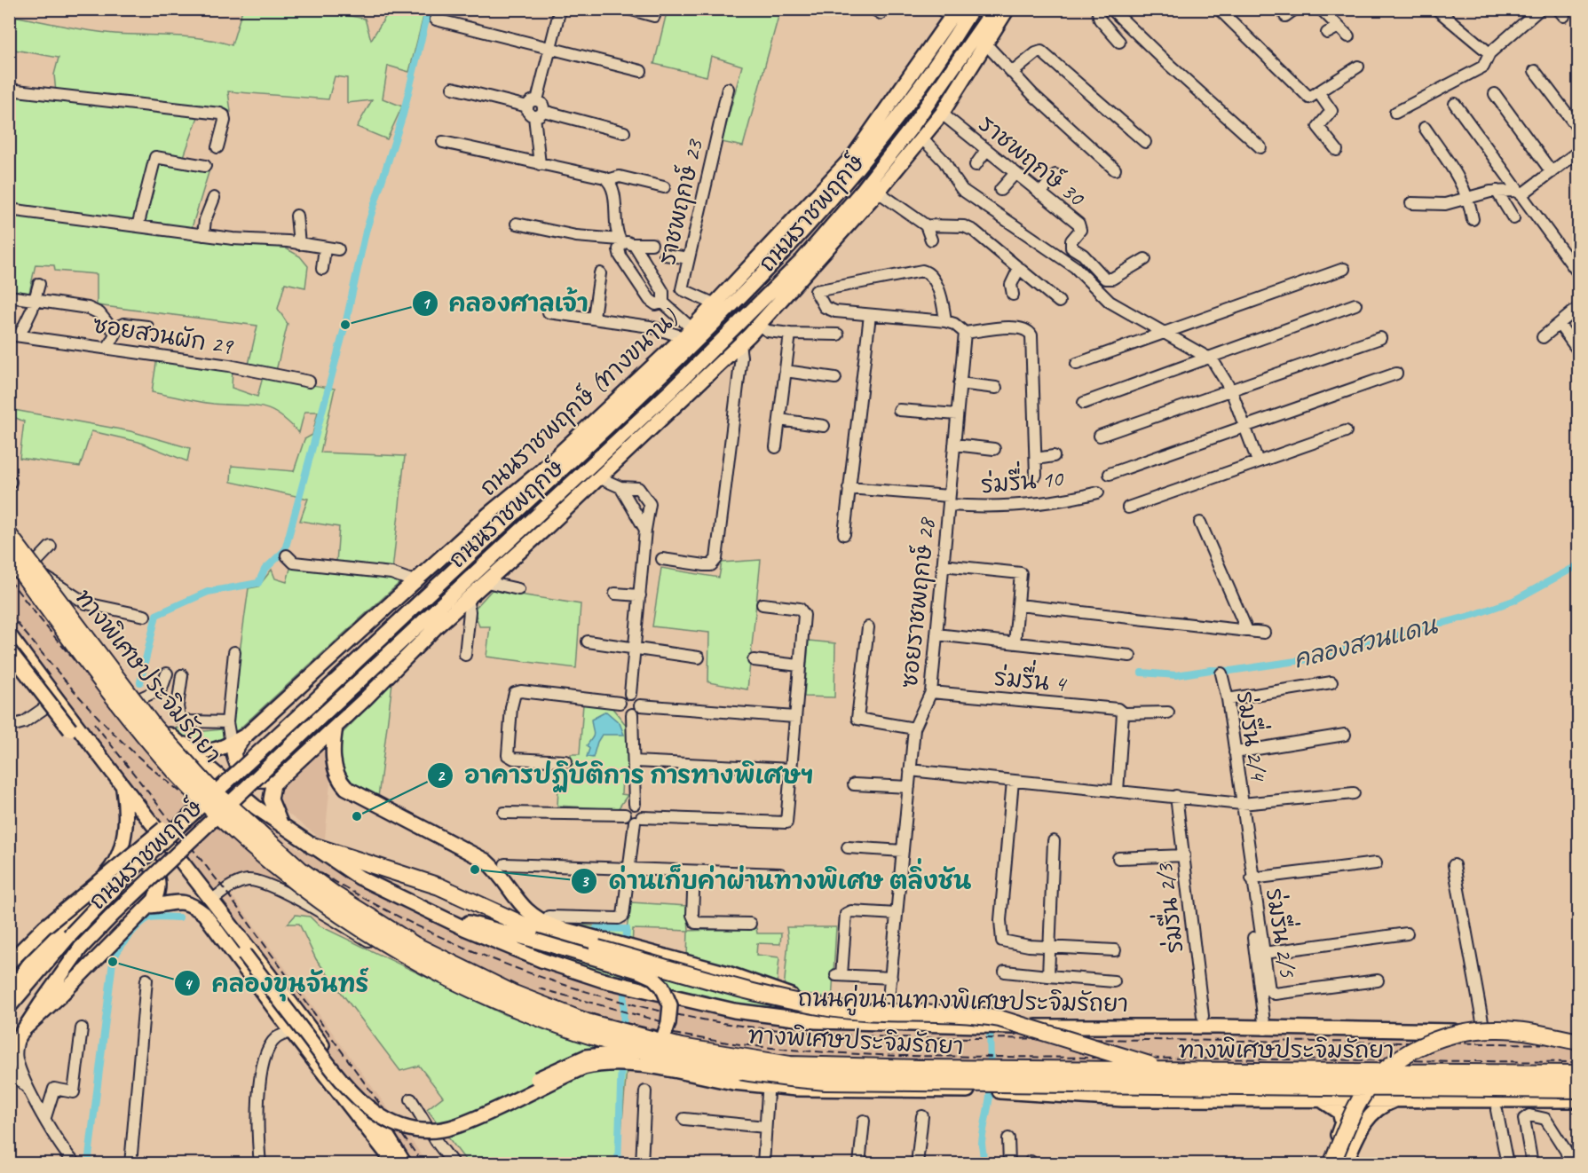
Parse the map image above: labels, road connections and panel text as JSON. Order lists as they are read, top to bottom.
{
  "streets": {
    "highway": ["ทางพิเศษประจิมรัถยา"],
    "main road": ["ถนนราชพฤกษ์", "ถนนราชพฤกษ์ (ทางขนาน)", "ถนนคู่ขนานทางพิเศษประจิมรัถยา"],
    "street": [
      "ราชพฤกษ์ 30",
      "ราชพฤกษ์ 23",
      "ซอยสวนผัก 29",
      "ร่มรื่น 10",
      "ซอยราชพฤกษ์ 28",
      "ร่มรื่น 4",
      "ร่มรื่น 2/4",
      "ร่มรื่น 2/3",
      "ร่มรื่น 2/5"
    ]
  },
  "crossings": [
    ["ราชพฤกษ์ 23", "ถนนราชพฤกษ์ (ทางขนาน)"],
    ["ถนนราชพฤกษ์ (ทางขนาน)", "ถนนคู่ขนานทางพิเศษประจิมรัถยา"],
    ["ร่มรื่น 10", "ซอยราชพฤกษ์ 28"],
    ["ซอยราชพฤกษ์ 28", "ร่มรื่น 4"],
    ["ซอยราชพฤกษ์ 28", "ถนนคู่ขนานทางพิเศษประจิมรัถยา"],
    ["ร่มรื่น 2/4", "ร่มรื่น 2/5"]
  ],
  "water": ["คลองสวนแดน"],
  "places": [
    "คลองศาลเจ้า",
    "อาคารปฏิบัติการ การทางพิเศษฯ",
    "ด่านเก็บค่าผ่านทางพิเศษ ตลิ่งชัน",
    "คลองขุนจันทร์"
  ]
}
